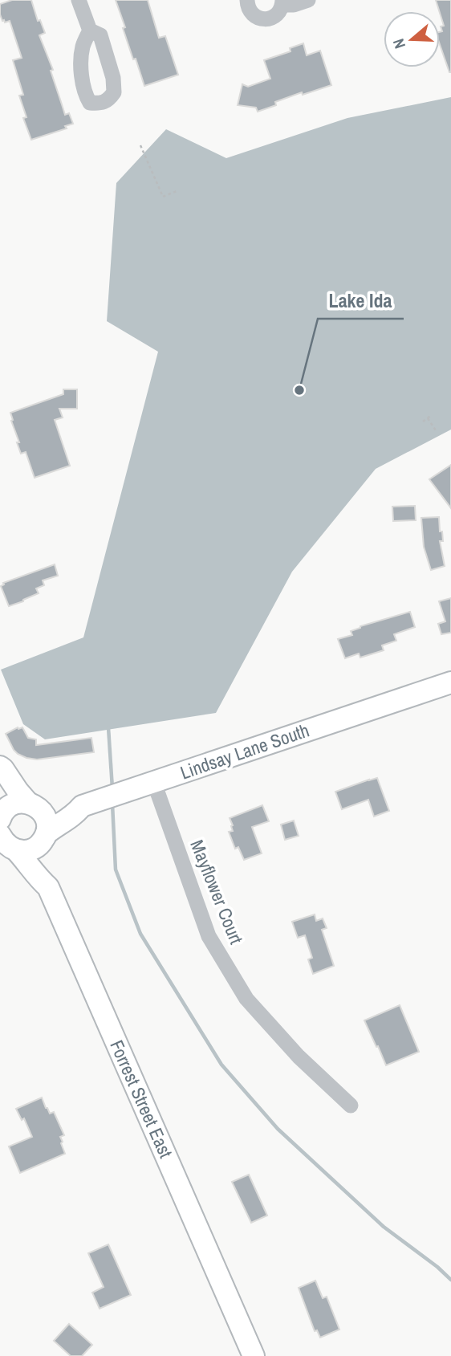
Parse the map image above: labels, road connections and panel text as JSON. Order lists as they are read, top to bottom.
{
  "streets": {
    "street": ["Lindsay Lane South", "Mayflower Court", "Forrest Street East"]
  },
  "crossings": [
    ["Lindsay Lane South", "Mayflower Court"],
    ["Lindsay Lane South", "Forrest Street East"]
  ],
  "places": ["Lake Ida"],
  "north": "left"
}
